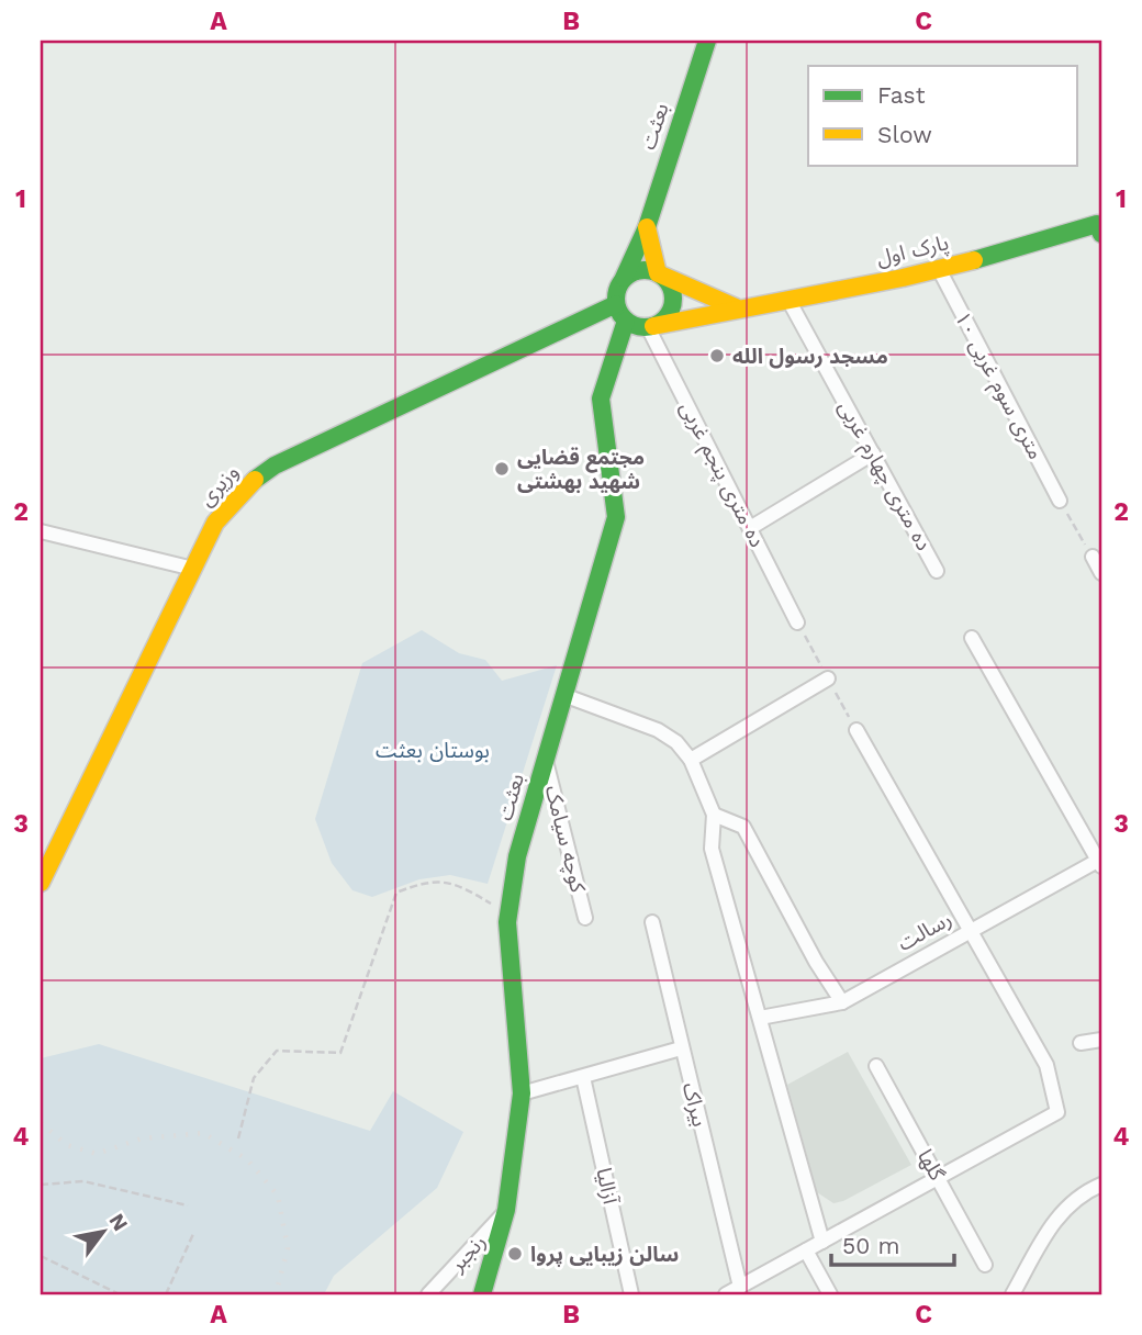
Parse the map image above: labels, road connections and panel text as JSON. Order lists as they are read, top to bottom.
{
  "streets": {
    "main road": ["بعثت", "پارک اول", "وزیری"],
    "street": [
      "۱۰ متری سوم غربی",
      "ده متری پنجم غربی",
      "ده متری چهارم غربی",
      "کوچه سیامک",
      "رسالت",
      "بیراک",
      "گلها",
      "آزالیا",
      "رنجبر"
    ]
  },
  "crossings": [
    ["بعثت", "پارک اول"],
    ["بعثت", "ده متری پنجم غربی"],
    ["بعثت", "وزیری"],
    ["بعثت", "کوچه سیامک"],
    ["بعثت", "رنجبر"],
    ["پارک اول", "۱۰ متری سوم غربی"],
    ["پارک اول", "ده متری پنجم غربی"],
    ["پارک اول", "ده متری چهارم غربی"],
    ["پارک اول", "وزیری"],
    ["ده متری پنجم غربی", "وزیری"]
  ],
  "parks": ["بوستان بعثت"],
  "places": ["مسجد رسول الله", "مجتمع قضایی شهید بهشتی", "سالن زيبايى پروا"],
  "legend": ["Fast", "Slow"],
  "scale_bar": "50 m",
  "north": "top right",
  "grid": {
    "columns": ["A", "B", "C"],
    "rows": [
      "1",
      "2",
      "3",
      "4"
    ]
  }
}
